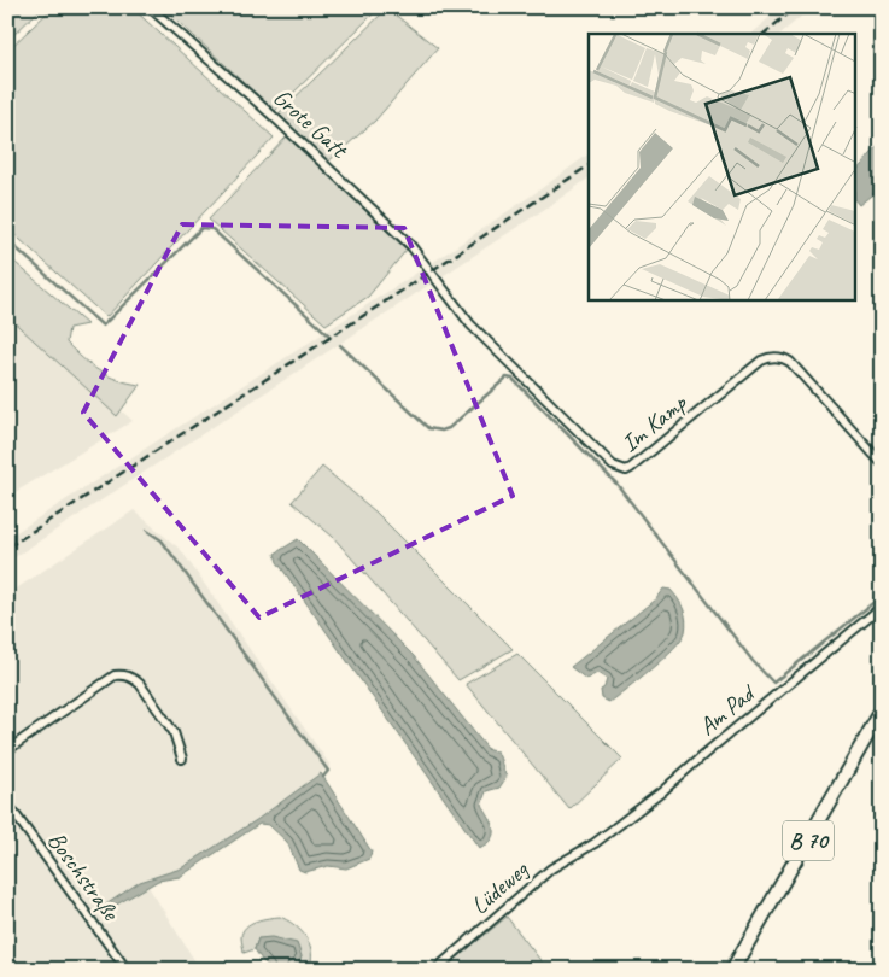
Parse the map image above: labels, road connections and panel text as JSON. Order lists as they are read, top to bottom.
{
  "streets": {
    "main road": ["B 70"],
    "street": [
      "Grote Gatt",
      "Im Kamp",
      "Am Pad",
      "Boschstraße",
      "Lüdeweg"
    ]
  },
  "crossings": [
    ["Grote Gatt", "Im Kamp"],
    ["Am Pad", "Lüdeweg"]
  ]
}
